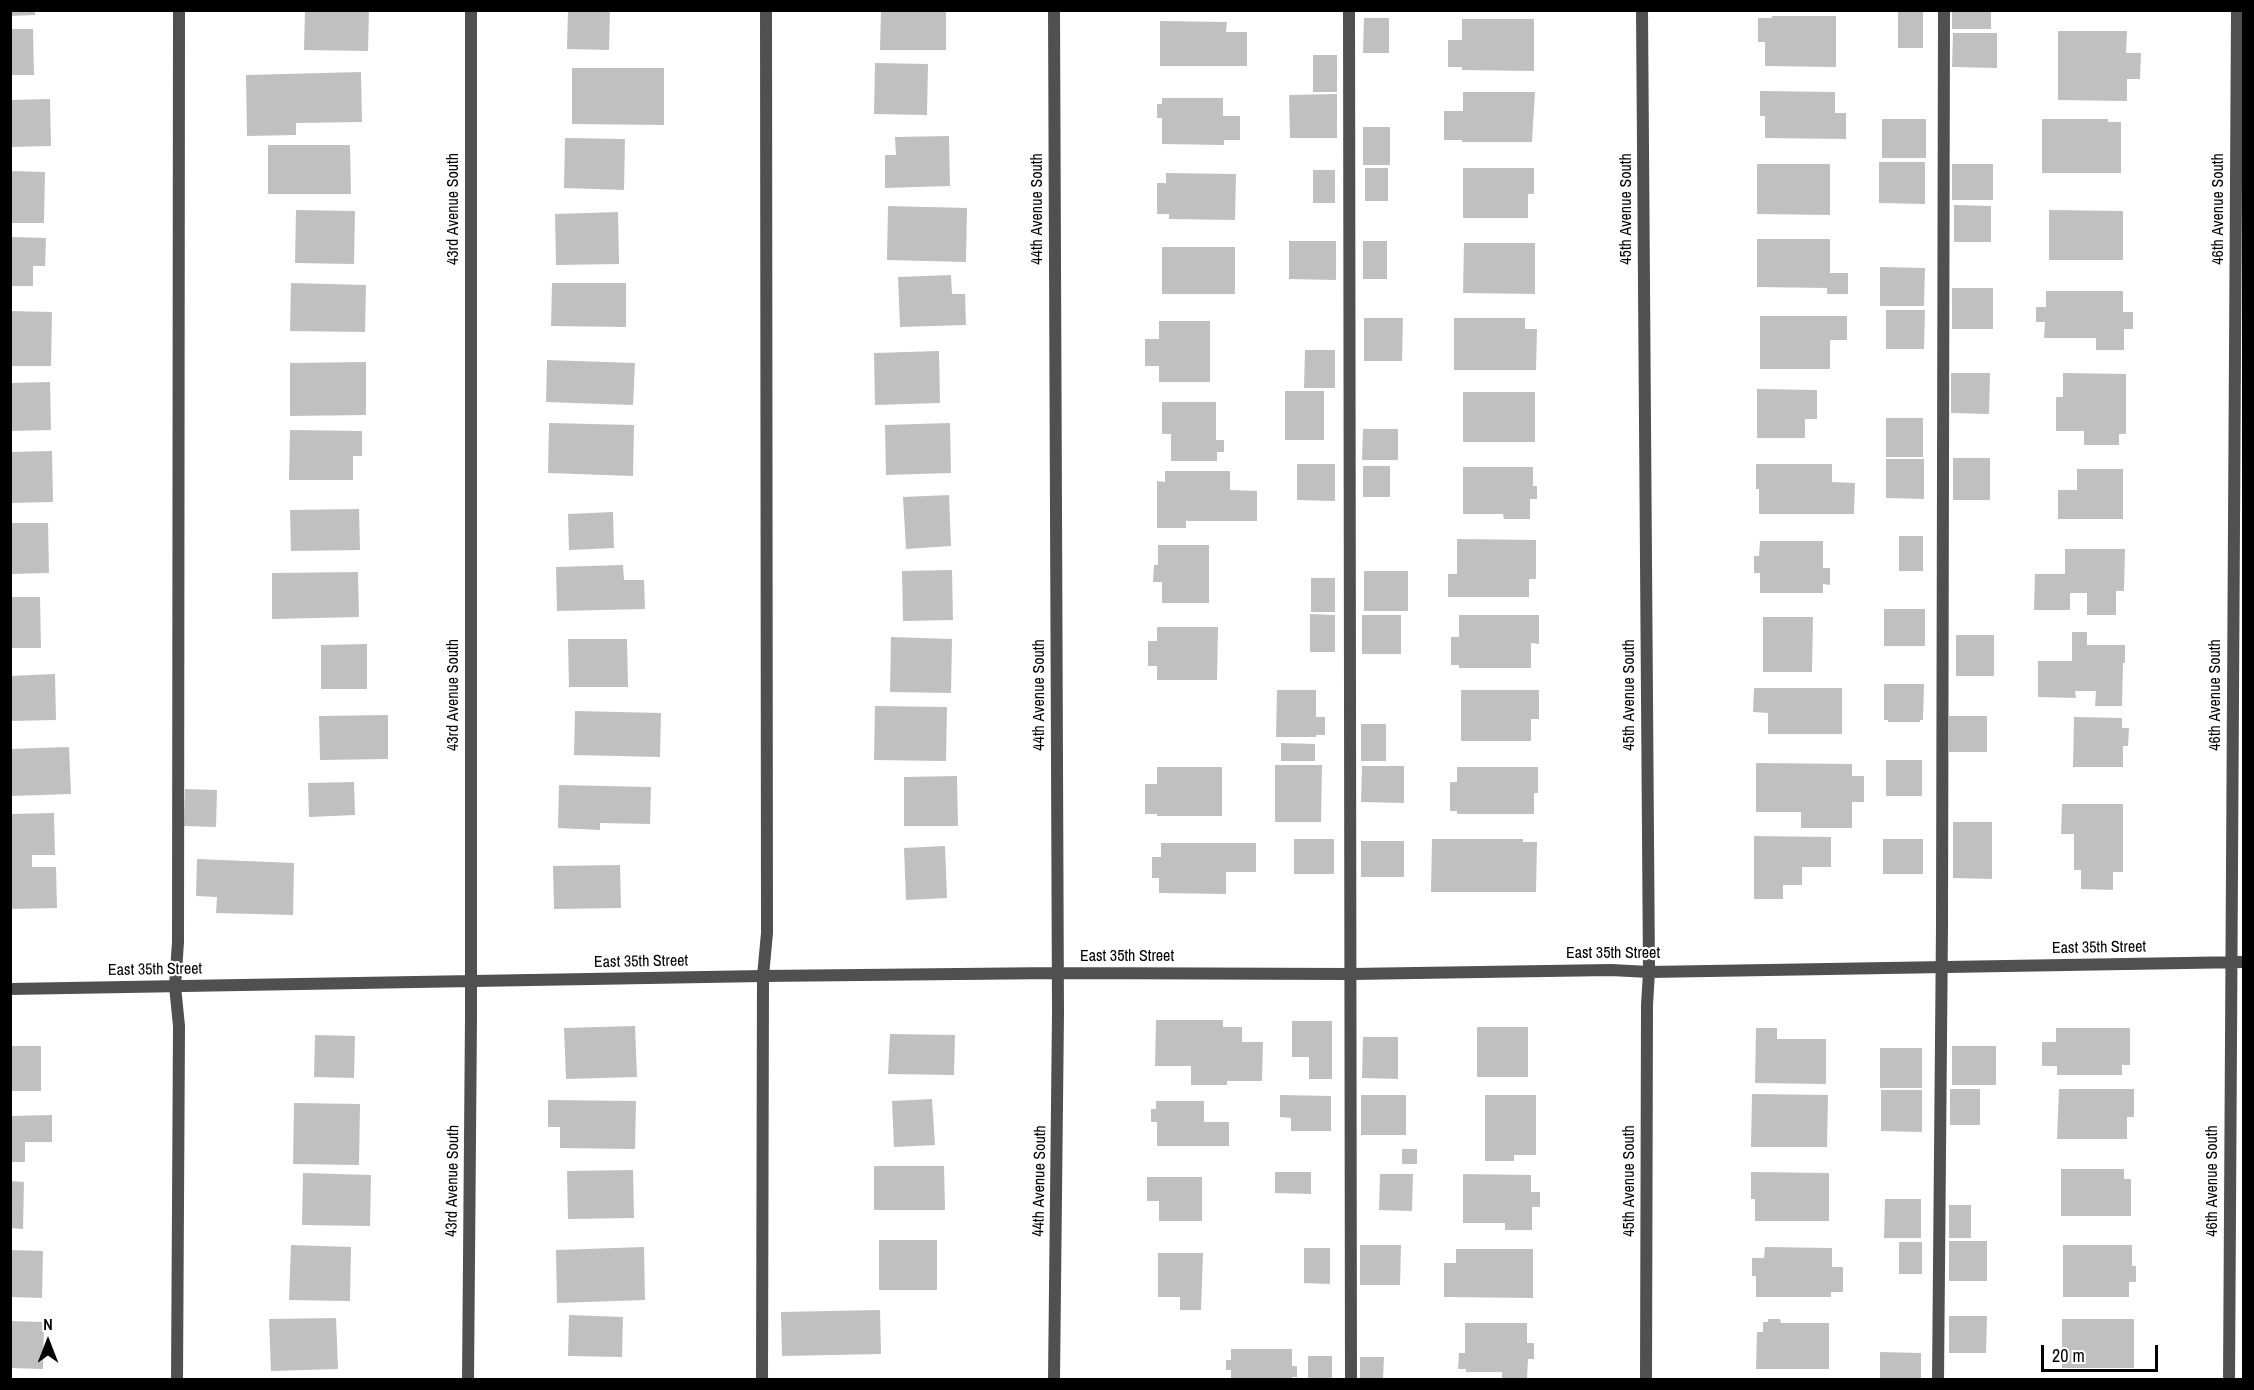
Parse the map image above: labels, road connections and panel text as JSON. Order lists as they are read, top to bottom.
{
  "streets": {
    "street": [
      "43rd Avenue South",
      "44th Avenue South",
      "45th Avenue South",
      "46th Avenue South",
      "East 35th Street"
    ]
  },
  "crossings": [
    ["43rd Avenue South", "East 35th Street"],
    ["44th Avenue South", "East 35th Street"],
    ["45th Avenue South", "East 35th Street"],
    ["46th Avenue South", "East 35th Street"]
  ],
  "scale_bar": "20 m",
  "north": "top"
}
